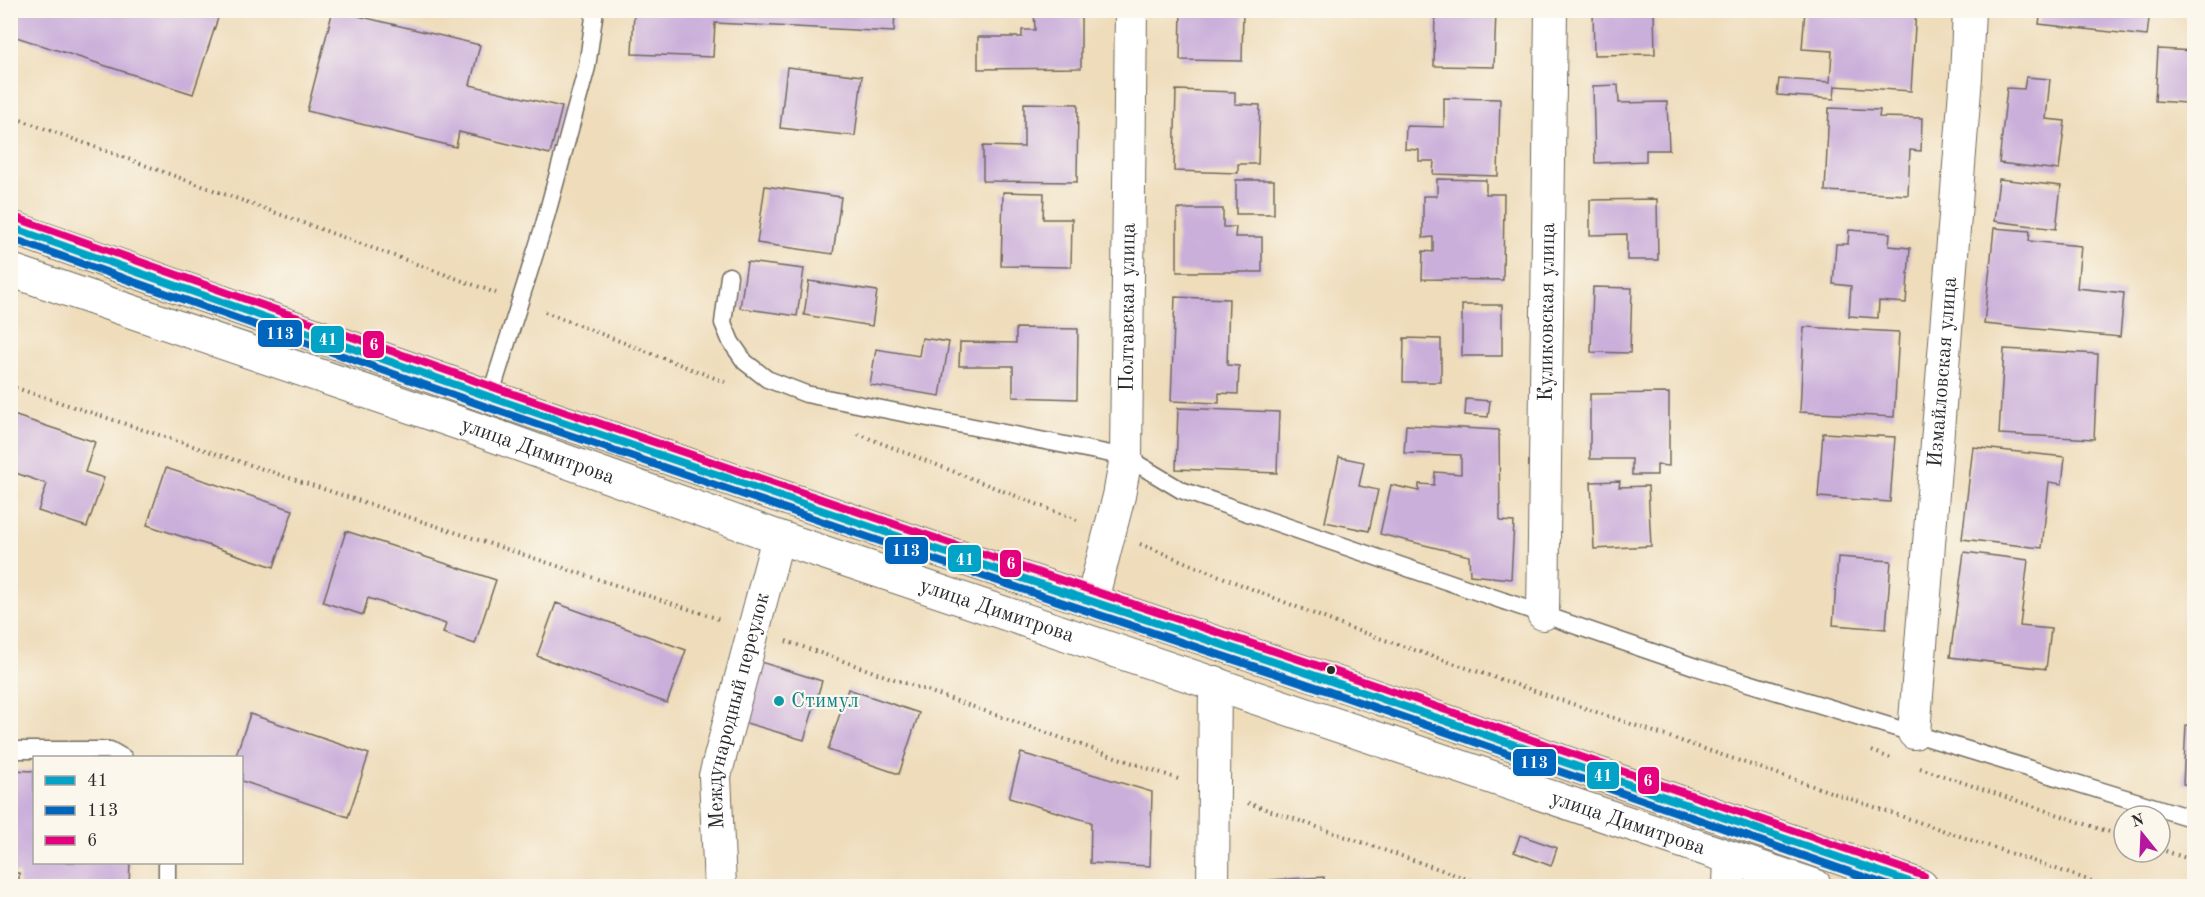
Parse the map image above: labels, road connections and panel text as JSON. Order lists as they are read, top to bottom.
{
  "streets": {
    "main road": ["улица Димитрова"],
    "street": [
      "Полтавская улица",
      "Куликовская улица",
      "Измайловская улица",
      "Международный переулок"
    ]
  },
  "crossings": [
    ["Полтавская улица", "улица Димитрова"],
    ["улица Димитрова", "Международный переулок"]
  ],
  "places": ["Стимул"],
  "lines": ["transit line 6", "transit line 41", "transit line 113"],
  "legend": ["41", "113", "6"],
  "north": "top"
}
